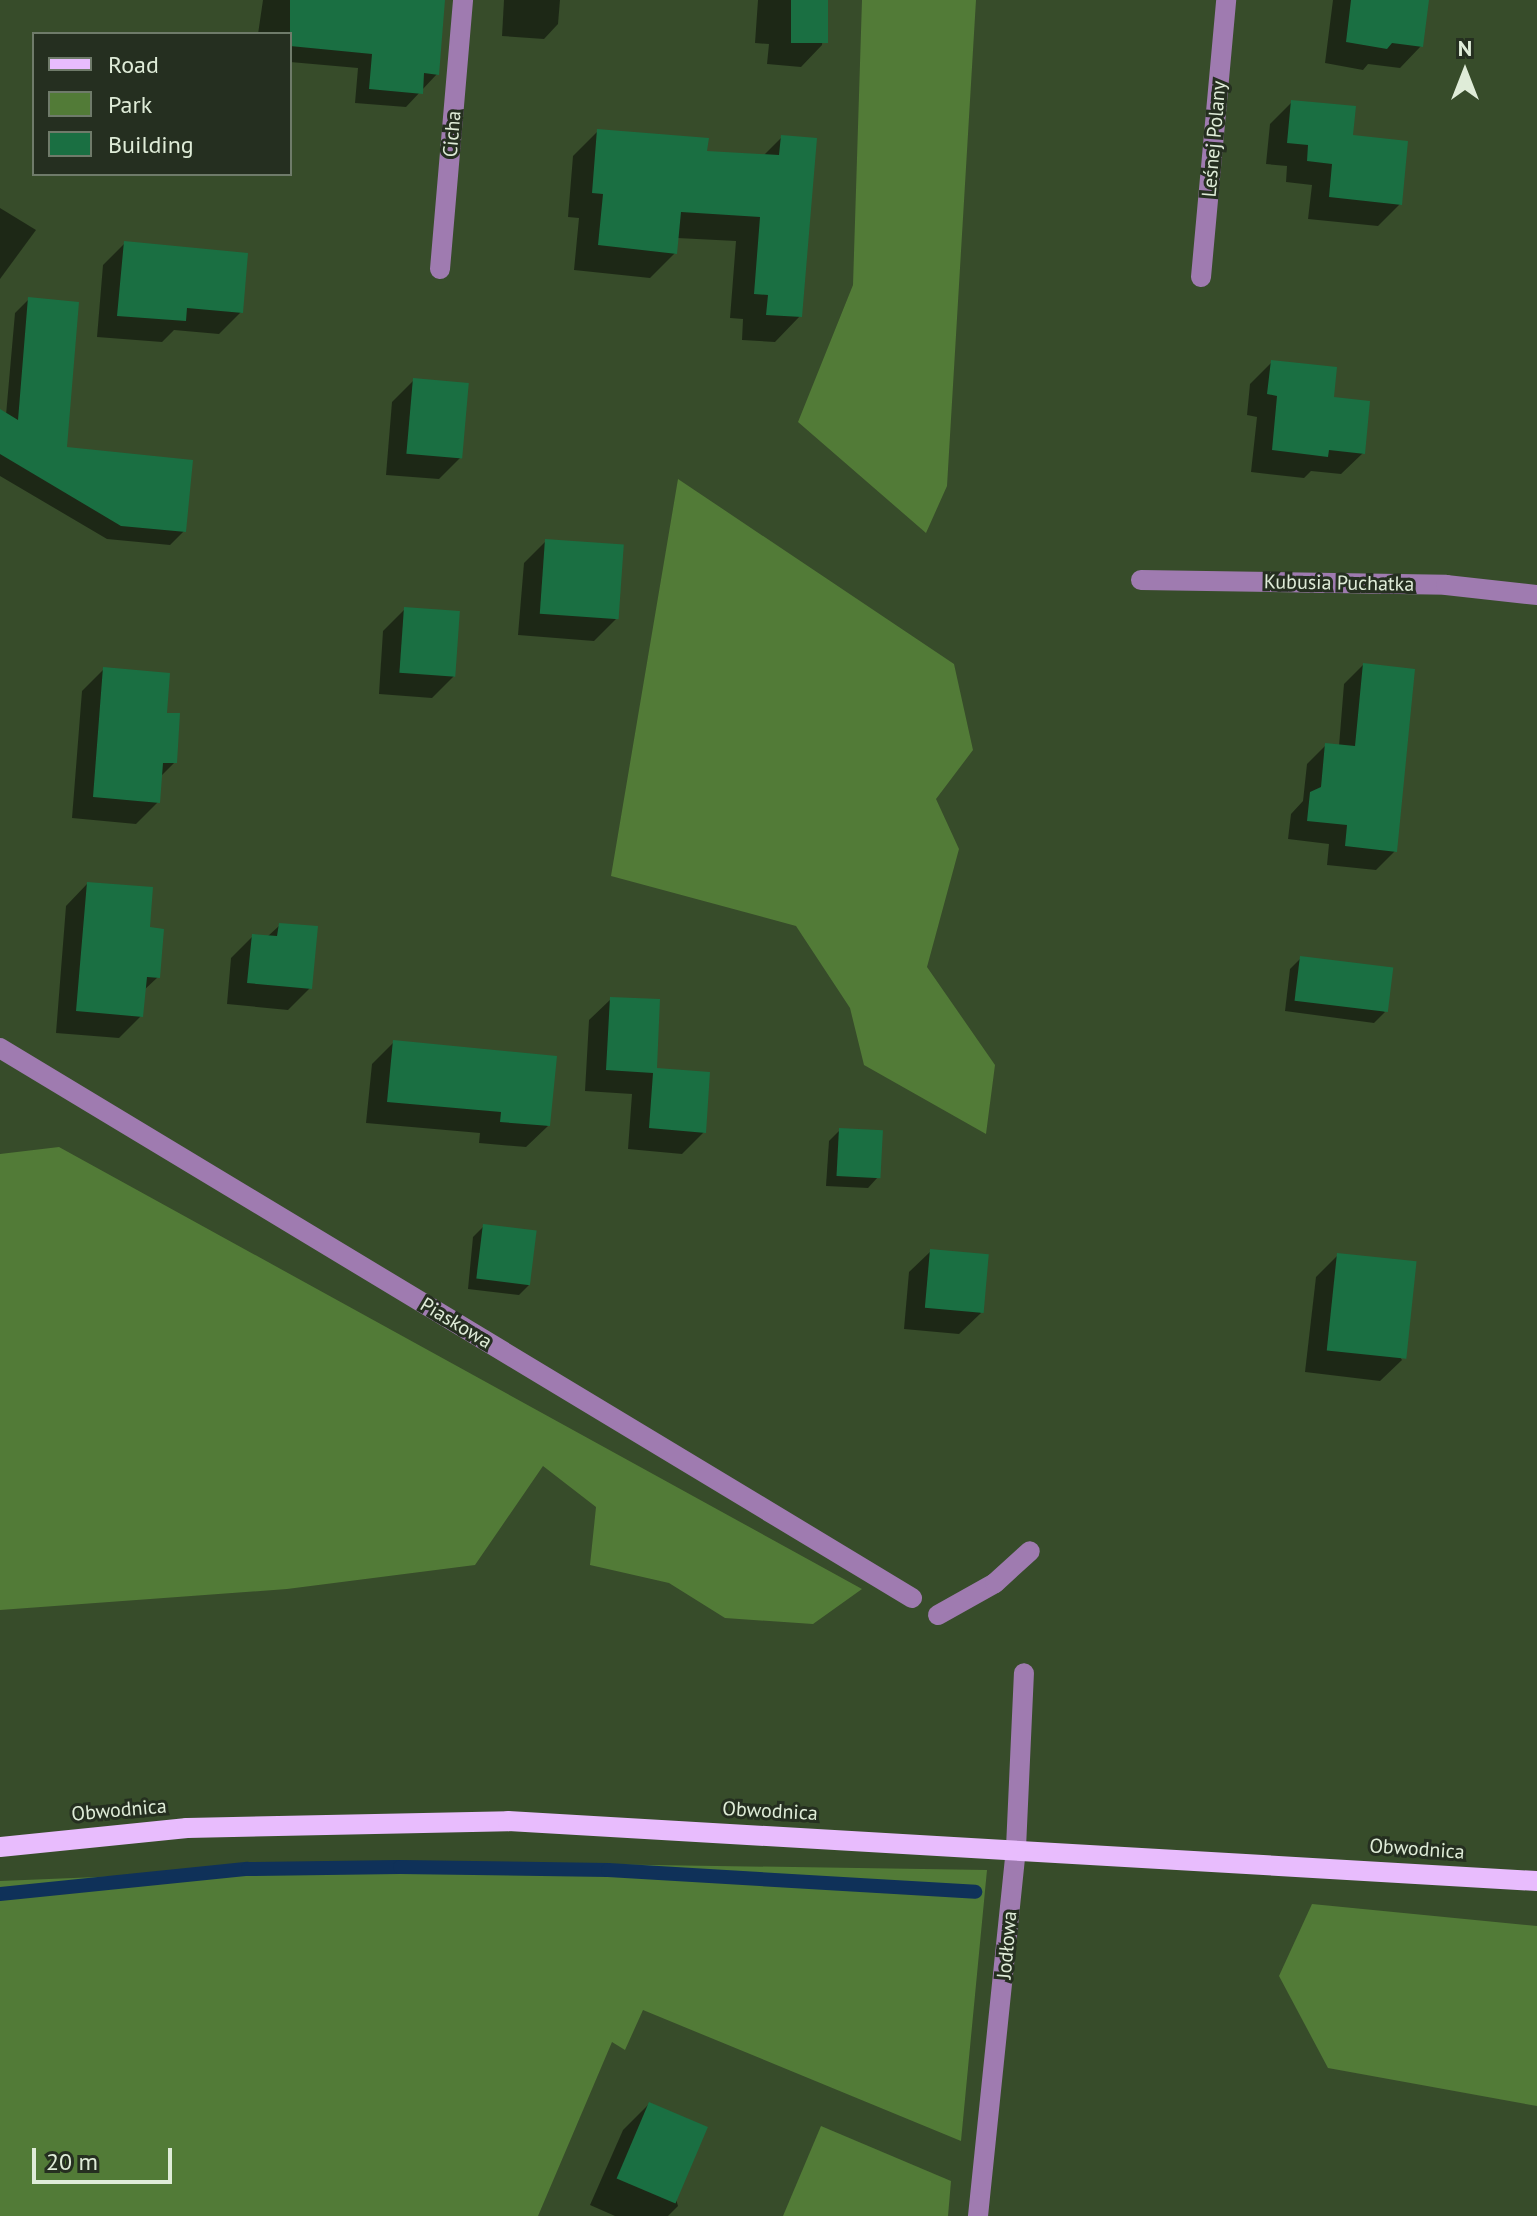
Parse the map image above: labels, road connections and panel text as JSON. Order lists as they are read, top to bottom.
{
  "streets": {
    "main road": ["Obwodnica"],
    "street": [
      "Cicha",
      "Leśnej Polany",
      "Kubusia Puchatka",
      "Piaskowa",
      "Jodłowa"
    ]
  },
  "crossings": [
    ["Obwodnica", "Jodłowa"]
  ],
  "legend": ["Road", "Park", "Building"],
  "scale_bar": "20 m",
  "north": "top"
}
